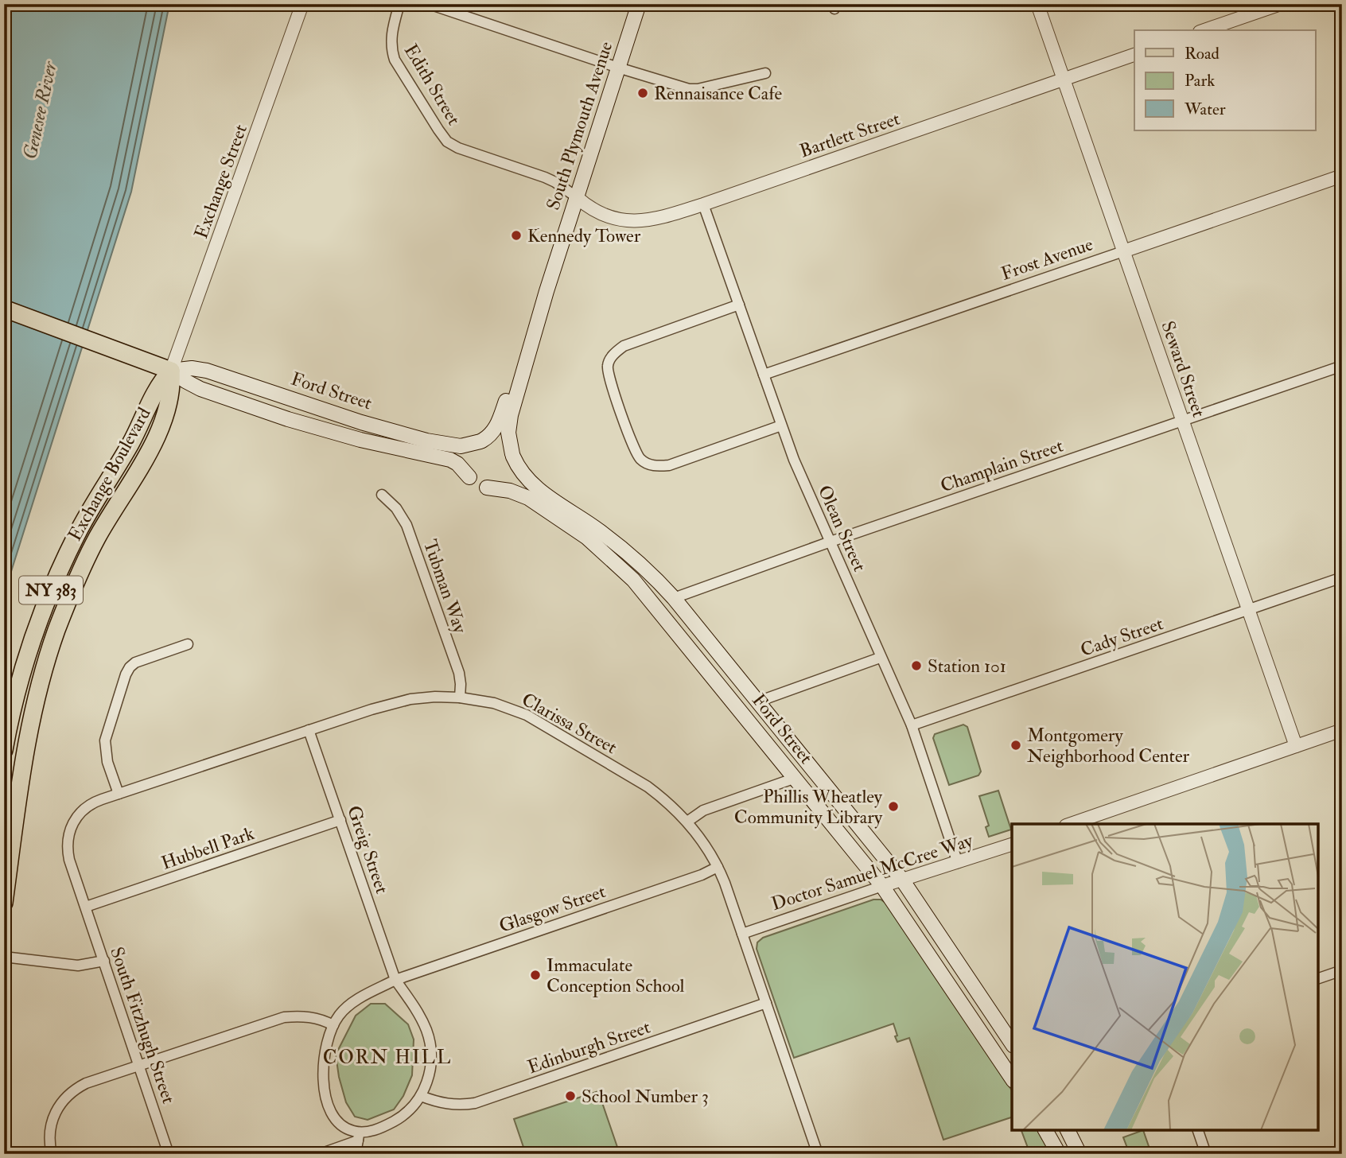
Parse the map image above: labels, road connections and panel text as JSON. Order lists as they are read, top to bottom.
{
  "streets": {
    "main road": [
      "South Plymouth Avenue",
      "Ford Street",
      "Exchange Boulevard",
      "NY 383"
    ],
    "street": [
      "Edith Street",
      "Bartlett Street",
      "Exchange Street",
      "Frost Avenue",
      "Seward Street",
      "Champlain Street",
      "Olean Street",
      "Tubman Way",
      "Cady Street",
      "Clarissa Street",
      "Hubbell Park",
      "Greig Street",
      "Doctor Samuel McCree Way",
      "Glasgow Street",
      "South Fitzhugh Street",
      "Edinburgh Street"
    ]
  },
  "crossings": [
    ["Edith Street", "South Plymouth Avenue"],
    ["Edith Street", "Bartlett Street"],
    ["South Plymouth Avenue", "Bartlett Street"],
    ["South Plymouth Avenue", "Ford Street"],
    ["Bartlett Street", "Seward Street"],
    ["Bartlett Street", "Olean Street"],
    ["Exchange Street", "Ford Street"],
    ["Exchange Street", "Exchange Boulevard"],
    ["Frost Avenue", "Seward Street"],
    ["Frost Avenue", "Olean Street"],
    ["Seward Street", "Champlain Street"],
    ["Seward Street", "Cady Street"],
    ["Ford Street", "Champlain Street"],
    ["Ford Street", "Exchange Boulevard"],
    ["Ford Street", "Doctor Samuel McCree Way"],
    ["Champlain Street", "Olean Street"],
    ["Olean Street", "Cady Street"],
    ["Olean Street", "Doctor Samuel McCree Way"],
    ["Tubman Way", "Clarissa Street"],
    ["Clarissa Street", "Hubbell Park"],
    ["Clarissa Street", "Greig Street"],
    ["Clarissa Street", "Doctor Samuel McCree Way"],
    ["Clarissa Street", "Glasgow Street"],
    ["Clarissa Street", "South Fitzhugh Street"],
    ["Clarissa Street", "Edinburgh Street"],
    ["Hubbell Park", "Greig Street"],
    ["Hubbell Park", "South Fitzhugh Street"],
    ["Greig Street", "Glasgow Street"],
    ["Greig Street", "Edinburgh Street"],
    ["Glasgow Street", "Edinburgh Street"]
  ],
  "districts": ["CORN HILL"],
  "water": ["Genesee River"],
  "places": [
    "Rennaisance Cafe",
    "Kennedy Tower",
    "Station 101",
    "Montgomery Neighborhood Center",
    "Phillis Wheatley Community Library",
    "Immaculate Conception School",
    "School Number 3"
  ],
  "legend": ["Road", "Park", "Water"]
}
